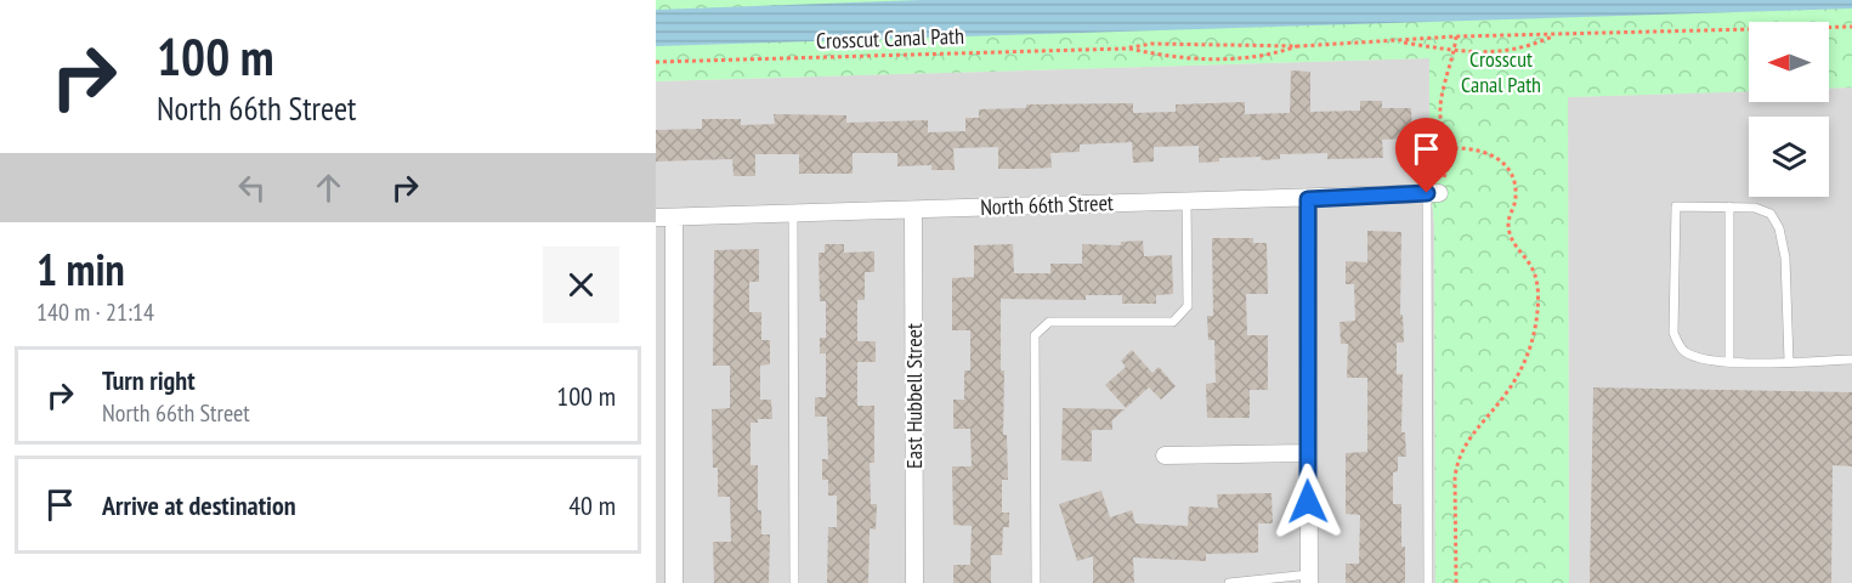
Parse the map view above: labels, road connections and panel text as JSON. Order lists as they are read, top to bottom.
{
  "streets": {
    "street": ["North 66th Street", "East Hubbell Street"],
    "path": ["Crosscut Canal Path"]
  },
  "crossings": [
    ["North 66th Street", "East Hubbell Street"]
  ],
  "parks": ["Crosscut Canal Path"],
  "north": "left",
  "page": {
    "turn": ["100 m", "North 66th Street"],
    "heading": ["1 min", "140 m · 21:14"],
    "list": [
      {
        "name": "Turn right",
        "note": "North 66th Street",
        "value": "100 m"
      },
      {
        "name": "Arrive at destination",
        "value": "40 m"
      }
    ]
  }
}
